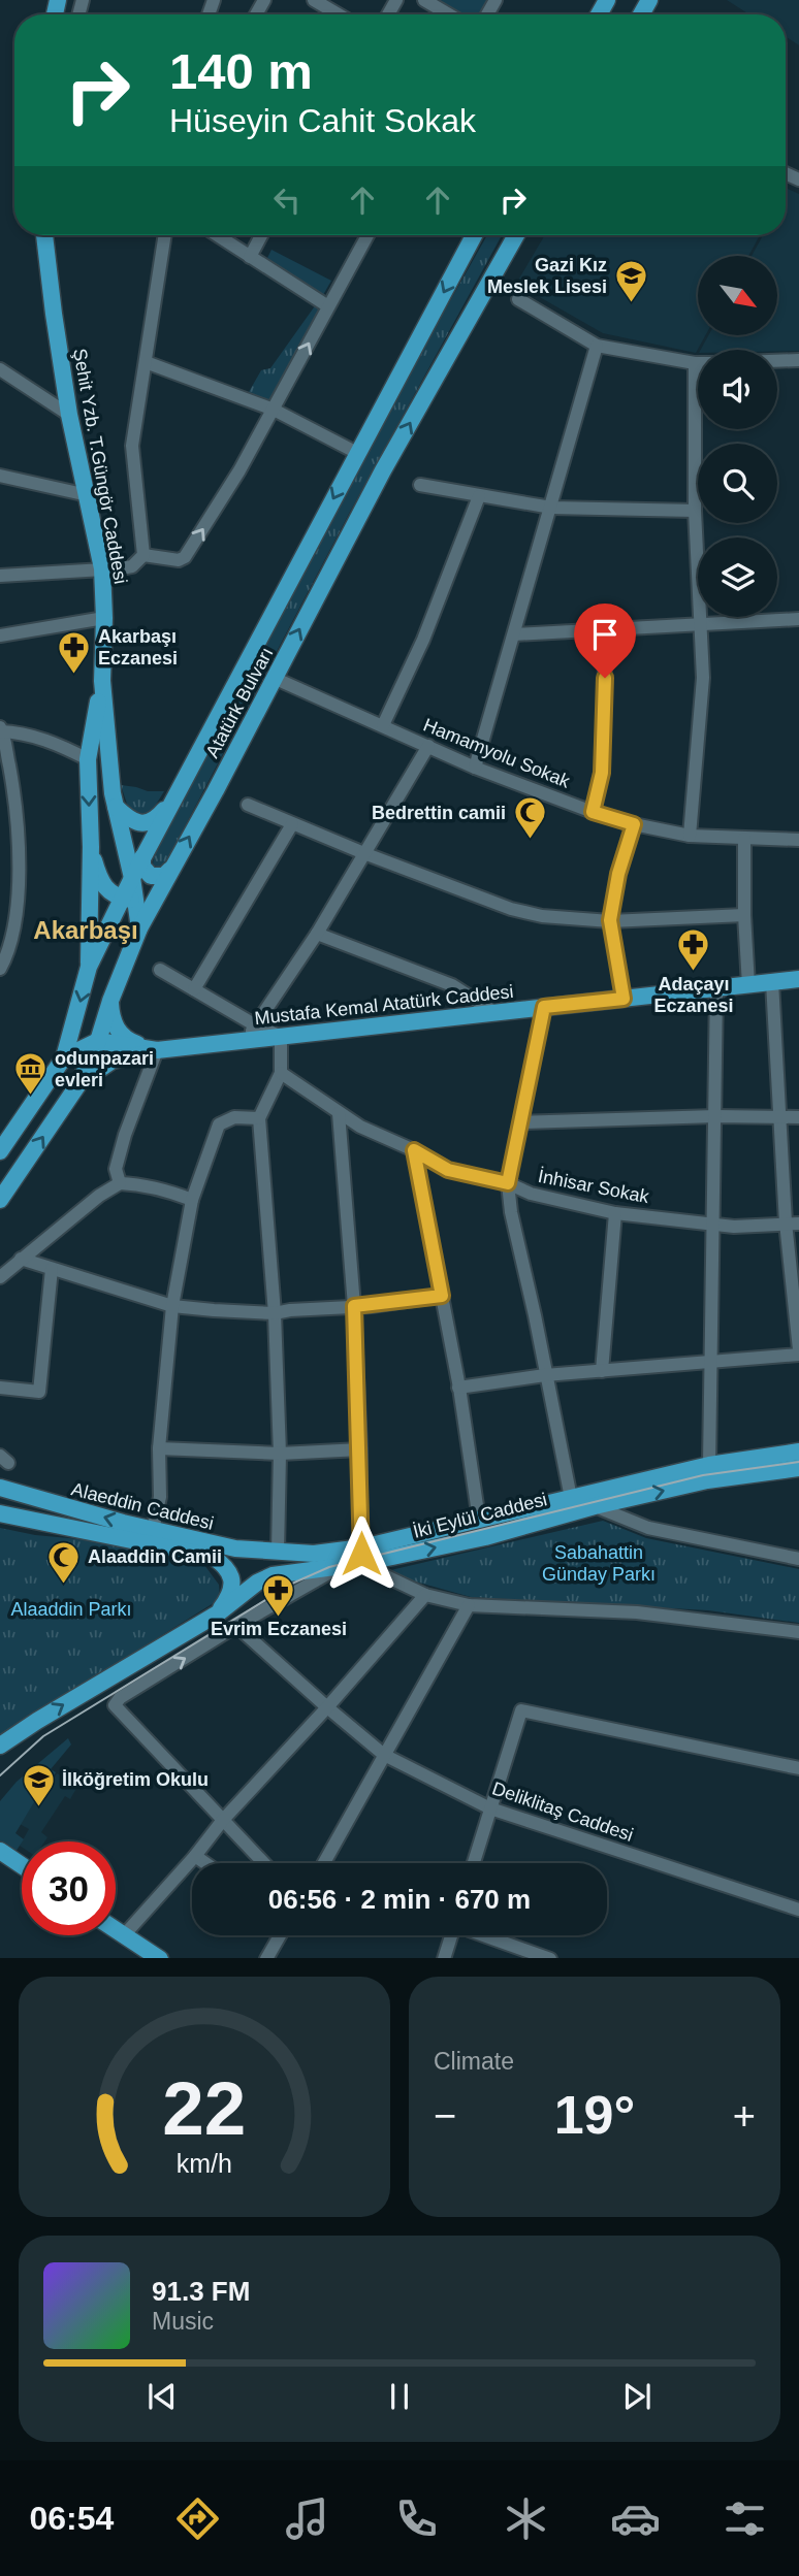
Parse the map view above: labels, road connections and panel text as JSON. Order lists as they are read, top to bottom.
{
  "streets": {
    "main road": [
      "Şehit Yzb. T.Güngör Caddesi",
      "Atatürk Bulvarı",
      "Mustafa Kemal Atatürk Caddesi",
      "Alaeddin Caddesi",
      "İki Eylül Caddesi"
    ],
    "street": ["Hamamyolu Sokak", "İnhisar Sokak", "Deliklitaş Caddesi"]
  },
  "crossings": [
    ["Şehit Yzb. T.Güngör Caddesi", "Atatürk Bulvarı"],
    ["Atatürk Bulvarı", "Hamamyolu Sokak"],
    ["Atatürk Bulvarı", "Mustafa Kemal Atatürk Caddesi"],
    ["Alaeddin Caddesi", "İki Eylül Caddesi"]
  ],
  "districts": ["Akarbaşı"],
  "parks": ["Sabahattin Günday Parkı", "Alaaddin Parkı"],
  "places": {
    "school or university": ["Gazi Kız Meslek Lisesi", "İlköğretim Okulu"],
    "pharmacy": ["Akarbaşı Eczanesi", "Adaçayı Eczanesi", "Evrim Eczanesi"],
    "mosque": ["Bedrettin camii", "Alaaddin Camii"],
    "museum": ["odunpazari evleri"]
  },
  "north": "bottom right",
  "page": {
    "turn": ["140 m", "Hüseyin Cahit Sokak"],
    "limit": "30",
    "trip": "06:56 · 2 min · 670 m",
    "tile": "Climate",
    "heat": ["−", "19°", "+"],
    "song": ["91.3 FM", "Music"],
    "tabs": "06:54",
    "gauge": ["22", "km/h"]
  }
}
